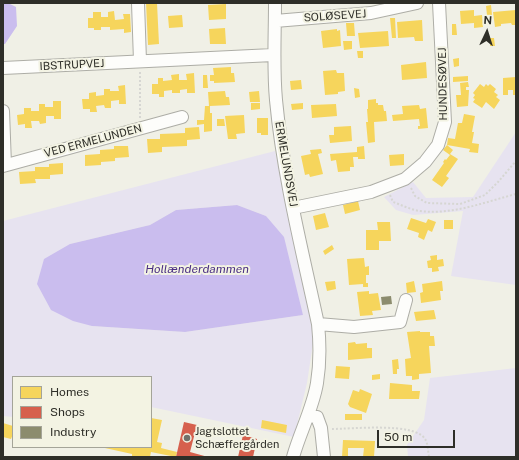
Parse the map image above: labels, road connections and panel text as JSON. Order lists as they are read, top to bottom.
{
  "streets": {
    "street": [
      "SOLØSEVEJ",
      "IBSTRUPVEJ",
      "HUNDESØVEJ",
      "VED ERMELUNDEN",
      "ERMELUNDSVEJ"
    ]
  },
  "crossings": [
    ["SOLØSEVEJ", "ERMELUNDSVEJ"],
    ["IBSTRUPVEJ", "ERMELUNDSVEJ"],
    ["HUNDESØVEJ", "ERMELUNDSVEJ"]
  ],
  "water": ["Hollænderdammen"],
  "places": ["Jagtslottet Schæffergården"],
  "legend": ["Homes", "Shops", "Industry"],
  "scale_bar": "50 m",
  "north": "top"
}
